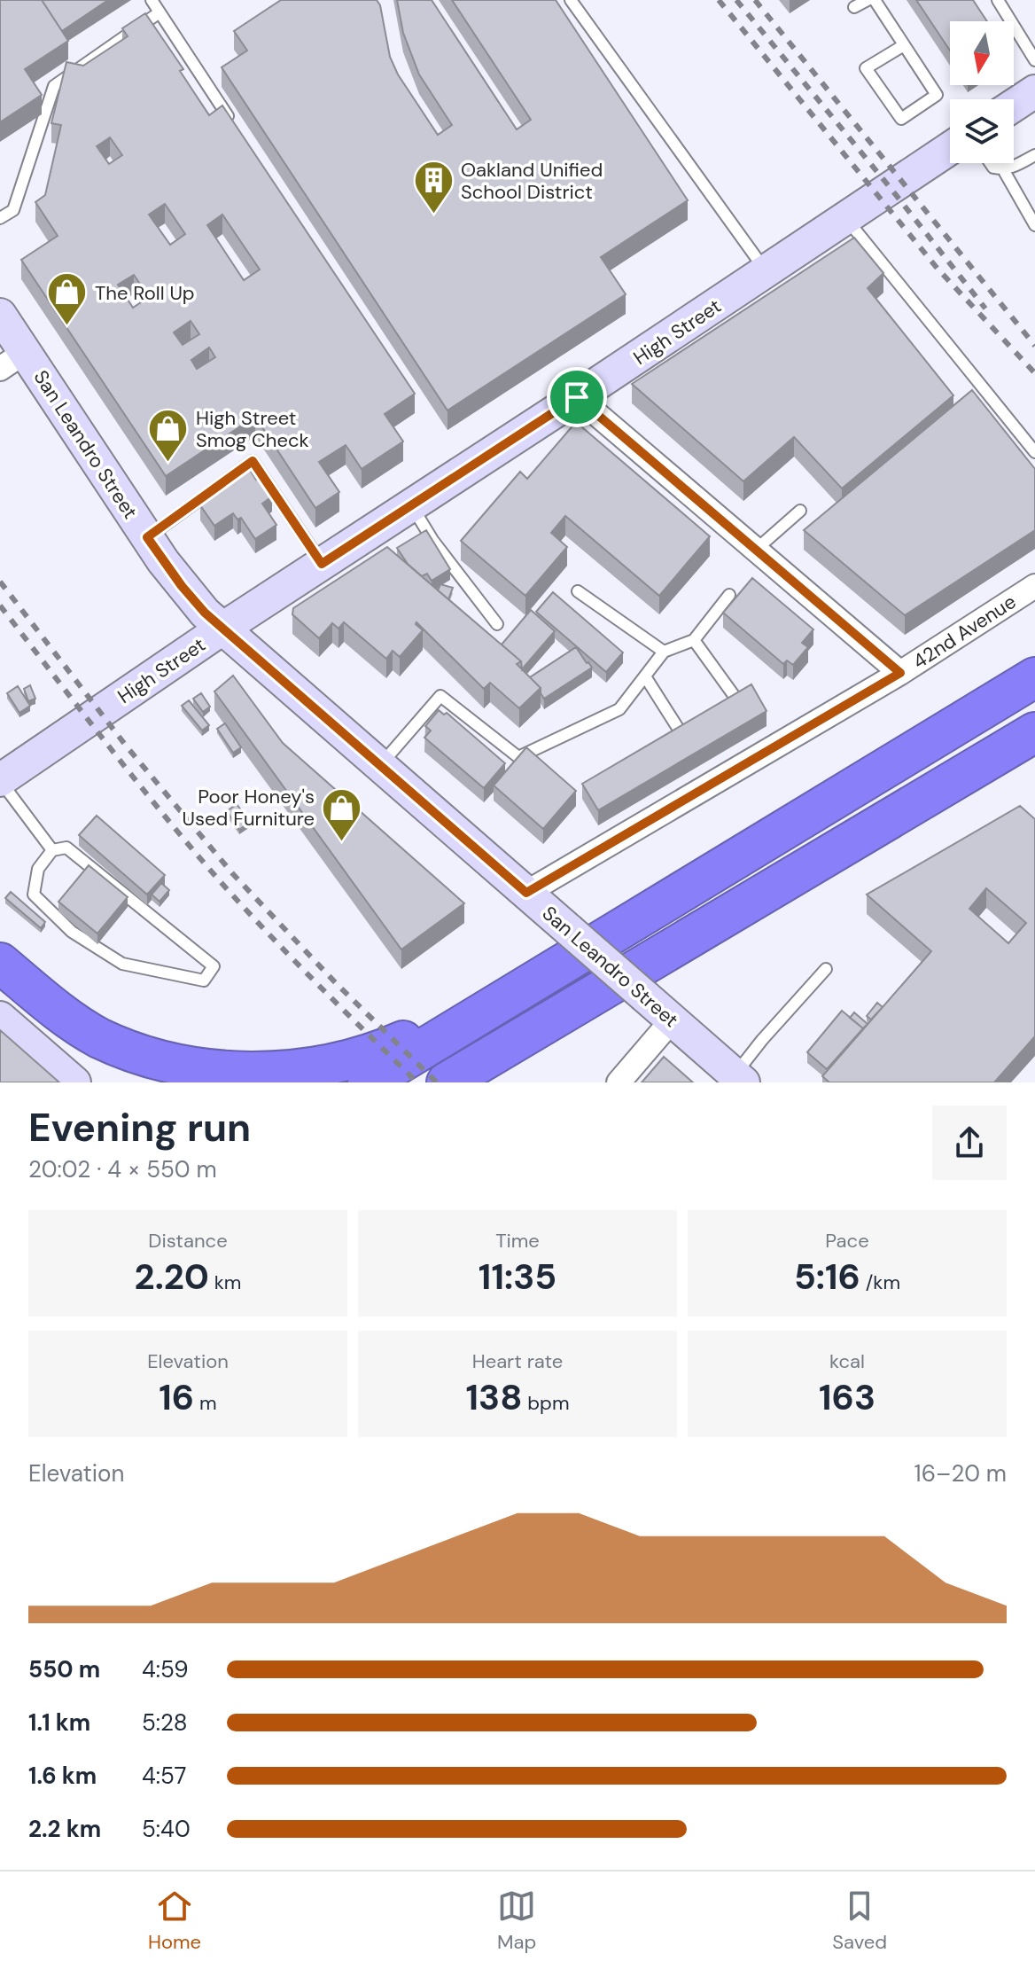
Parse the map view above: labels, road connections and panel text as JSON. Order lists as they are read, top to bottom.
{
  "streets": {
    "main road": ["High Street", "San Leandro Street"],
    "street": ["42nd Avenue"]
  },
  "crossings": [
    ["High Street", "San Leandro Street"],
    ["San Leandro Street", "42nd Avenue"]
  ],
  "places": {
    "building": ["Oakland Unified School District"],
    "shop": ["The Roll Up", "High Street Smog Check", "Poor Honey's Used Furniture"]
  },
  "north": "bottom",
  "page": {
    "heading": ["Evening run", "20:02 · 4 × 550 m"],
    "stats": [
      ["Distance", "2.20 km"],
      ["Time", "11:35"],
      ["Pace", "5:16 /km"],
      ["Elevation", "16 m"],
      ["Heart rate", "138 bpm"],
      ["kcal", "163"]
    ],
    "chart": ["Elevation", "16–20 m"],
    "list": [
      {
        "name": "550 m",
        "note": "4:59"
      },
      {
        "name": "1.1 km",
        "note": "5:28"
      },
      {
        "name": "1.6 km",
        "note": "4:57"
      },
      {
        "name": "2.2 km",
        "note": "5:40"
      }
    ],
    "tabs": ["Home", "Map", "Saved"]
  }
}
